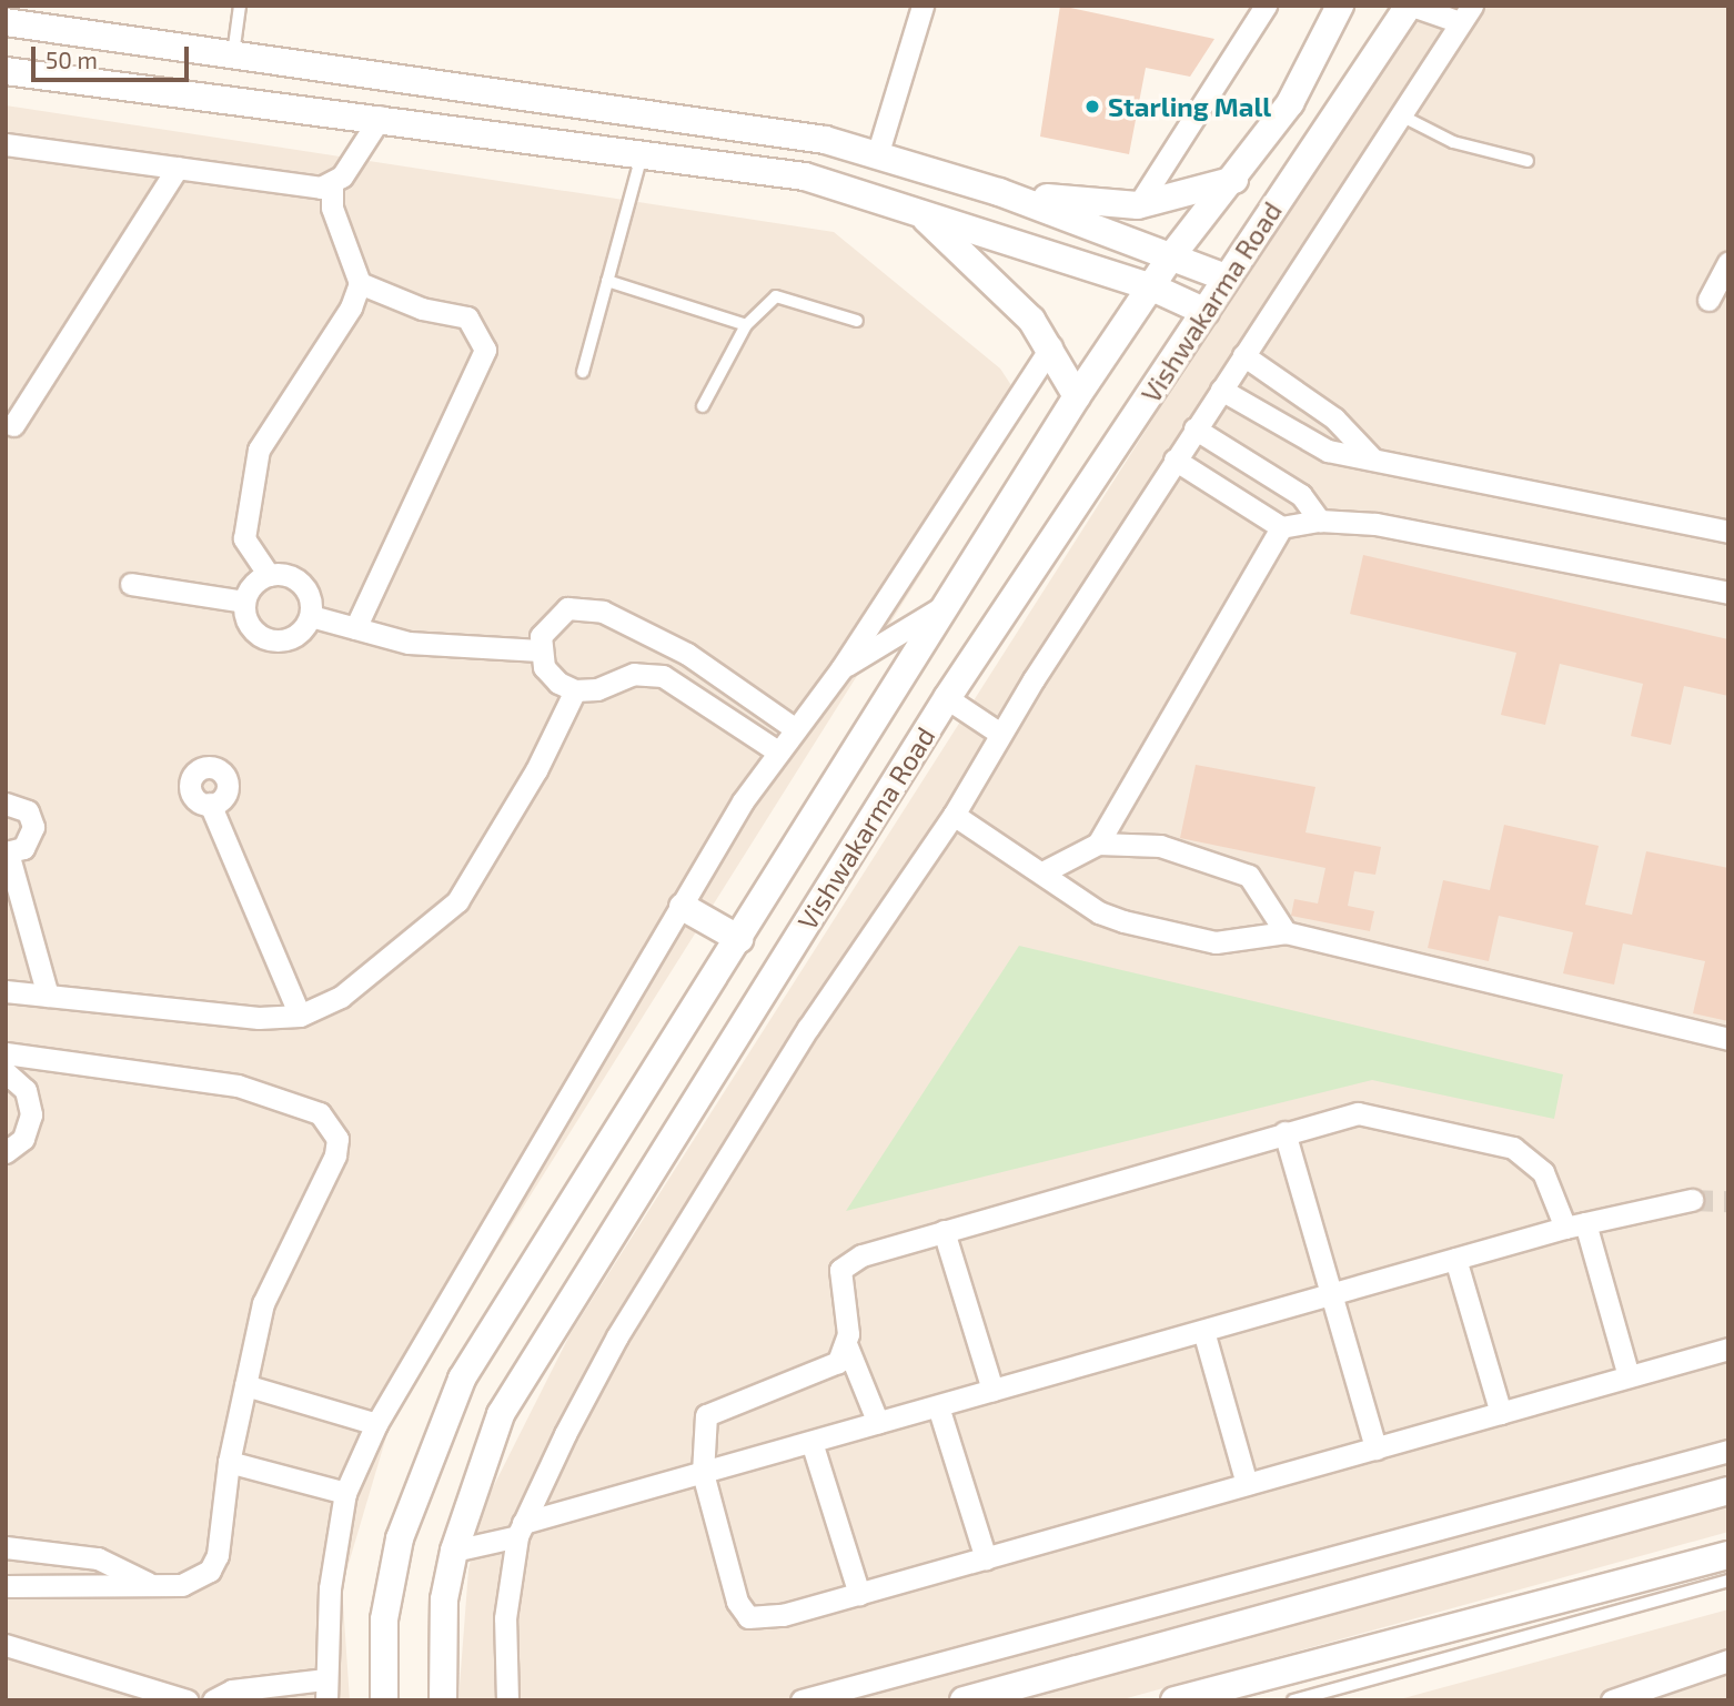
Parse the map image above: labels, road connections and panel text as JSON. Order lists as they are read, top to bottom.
{
  "streets": {
    "street": ["Vishwakarma Road"]
  },
  "places": ["Starling Mall"],
  "scale_bar": "50 m"
}
